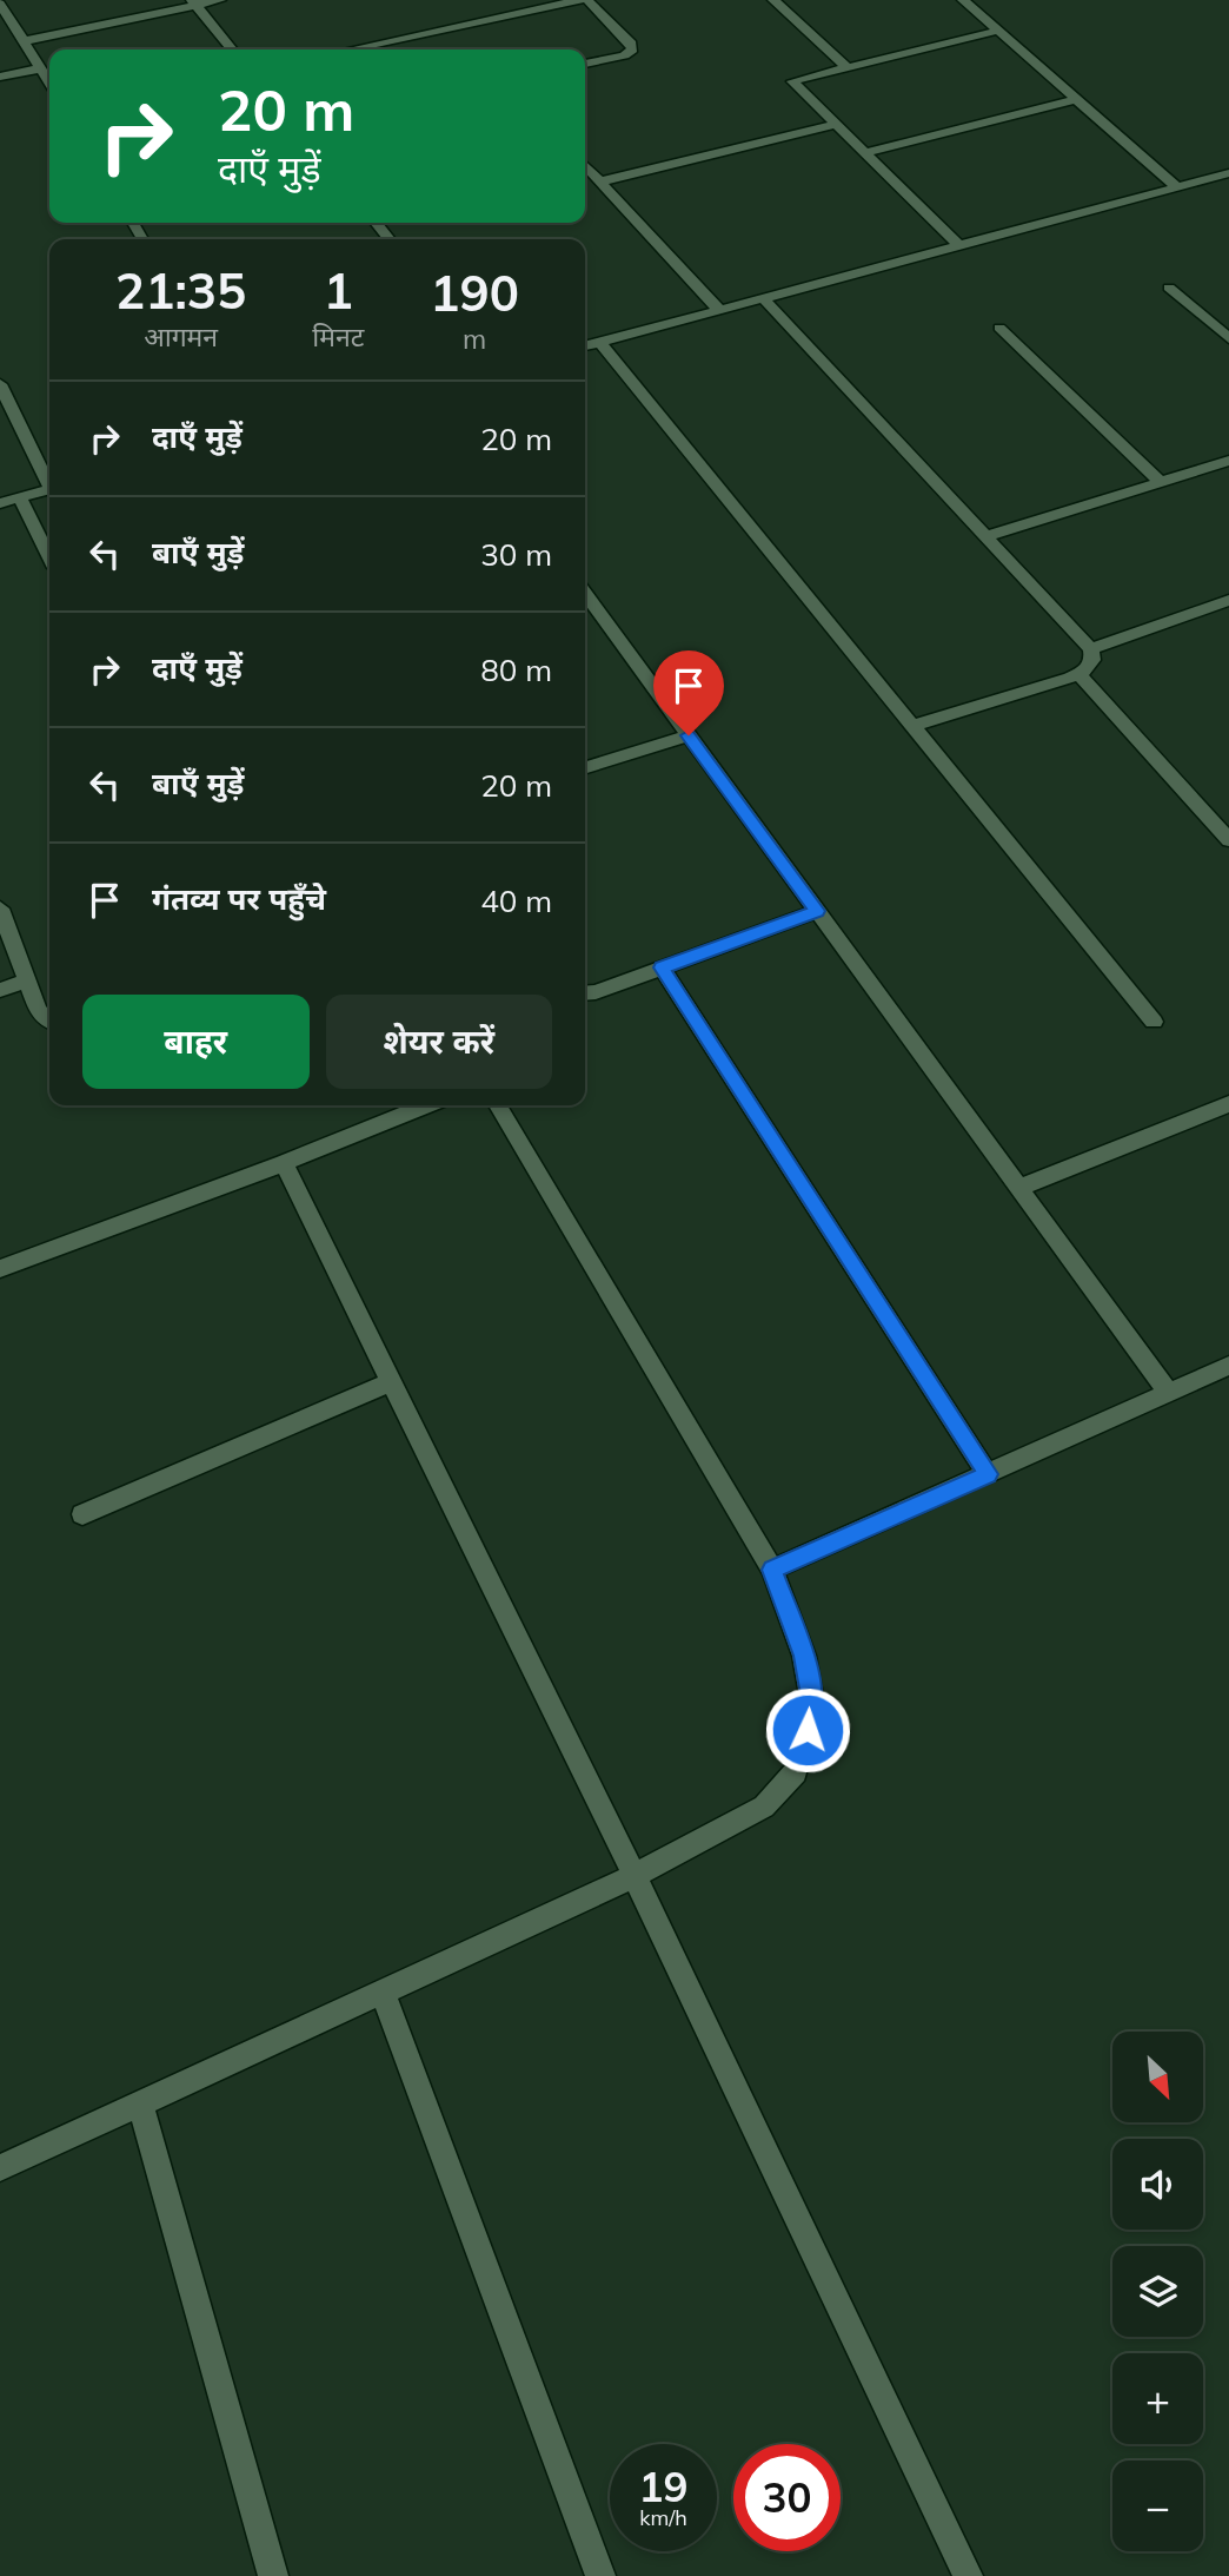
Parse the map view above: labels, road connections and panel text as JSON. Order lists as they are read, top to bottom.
{
  "north": "bottom right",
  "page": {
    "turn": ["20 m", "दाएँ मुड़ें"],
    "eta": [
      "21:35",
      "आगमन",
      "1",
      "मिनट",
      "190",
      "m"
    ],
    "list": [
      {
        "name": "दाएँ मुड़ें",
        "value": "20 m"
      },
      {
        "name": "बाएँ मुड़ें",
        "value": "30 m"
      },
      {
        "name": "दाएँ मुड़ें",
        "value": "80 m"
      },
      {
        "name": "बाएँ मुड़ें",
        "value": "20 m"
      },
      {
        "name": "गंतव्य पर पहुँचे",
        "value": "40 m"
      }
    ],
    "buttons": ["बाहर", "शेयर करें"],
    "map_buttons": ["+", "−"],
    "speed": "19 km/h",
    "limit": "30"
  }
}
